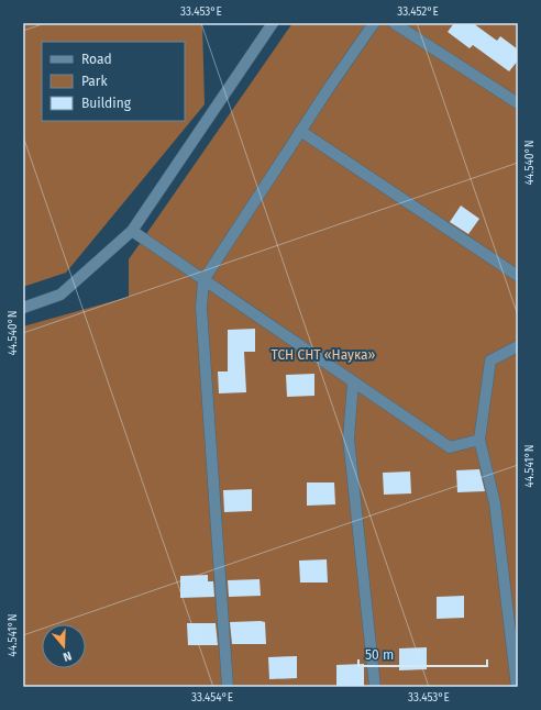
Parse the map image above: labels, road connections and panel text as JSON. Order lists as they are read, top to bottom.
{
  "parks": ["ТСН СНТ «Наука»"],
  "legend": ["Road", "Park", "Building"],
  "scale_bar": "50 m",
  "north": "bottom",
  "coordinates": [
    "33.453°E",
    "33.452°E",
    "44.540°N",
    "44.541°N",
    "33.454°E"
  ]
}
